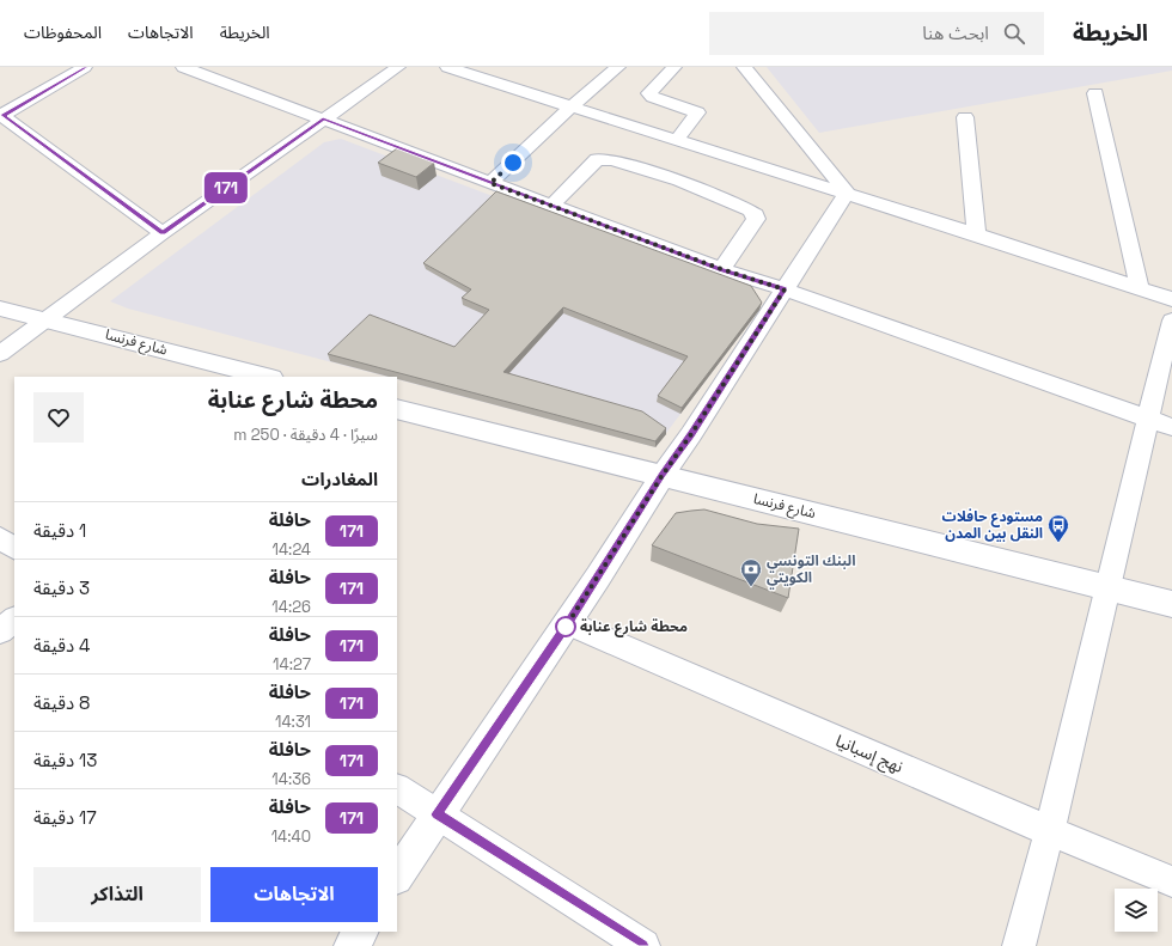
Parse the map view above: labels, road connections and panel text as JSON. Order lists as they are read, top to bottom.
{
  "streets": {
    "street": ["شارع فرنسا", "نهج إسبانيا"]
  },
  "places": {
    "bus stop": ["مستودع حافلات النقل بين المدن"],
    "bank": ["البنك التونسي الكويتي"],
    "other": ["محطة شارع عنابة"]
  },
  "lines": ["bus line 171"],
  "page": {
    "header": "الخريطة",
    "search": "ابحث هنا",
    "nav": ["الخريطة", "الاتجاهات", "المحفوظات"],
    "on_map": "171",
    "heading": [
      ["محطة شارع عنابة", "سيرًا · 4 دقيقة · 250 m"],
      "المغادرات"
    ],
    "list": [
      {
        "mark": "171",
        "name": "حافلة",
        "note": "14:24",
        "value": "1 دقيقة"
      },
      {
        "mark": "171",
        "name": "حافلة",
        "note": "14:26",
        "value": "3 دقيقة"
      },
      {
        "mark": "171",
        "name": "حافلة",
        "note": "14:27",
        "value": "4 دقيقة"
      },
      {
        "mark": "171",
        "name": "حافلة",
        "note": "14:31",
        "value": "8 دقيقة"
      },
      {
        "mark": "171",
        "name": "حافلة",
        "note": "14:36",
        "value": "13 دقيقة"
      },
      {
        "mark": "171",
        "name": "حافلة",
        "note": "14:40",
        "value": "17 دقيقة"
      }
    ],
    "buttons": ["الاتجاهات", "التذاكر"]
  }
}
